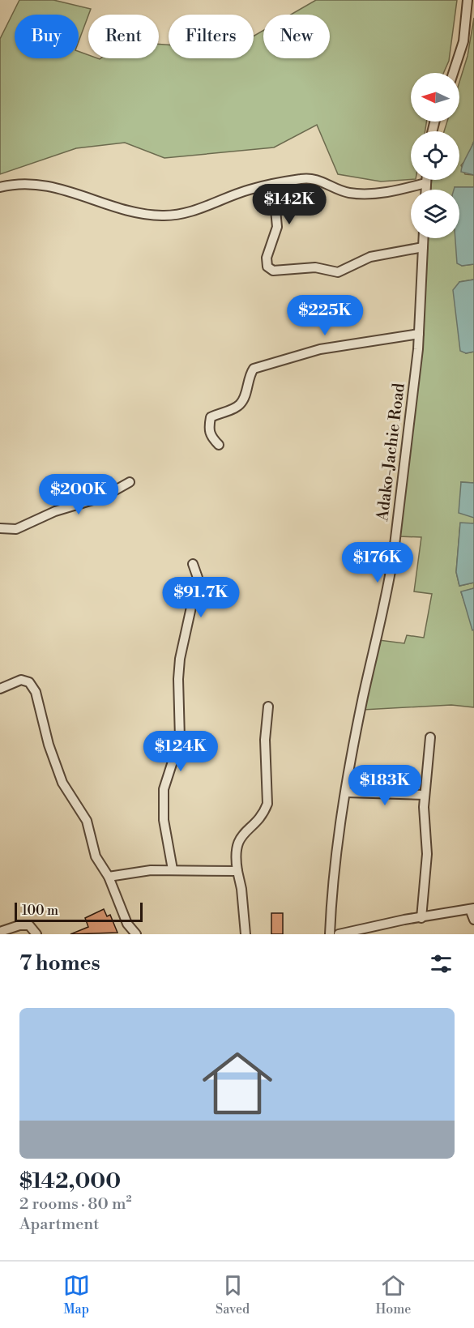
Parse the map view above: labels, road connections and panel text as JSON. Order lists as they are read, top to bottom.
{
  "streets": {
    "street": ["Adako-Jachie Road"]
  },
  "scale_bar": "100 m",
  "north": "left",
  "page": {
    "chip": [
      "Buy",
      "Rent",
      "Filters",
      "New"
    ],
    "price": [
      "$142K",
      "$225K",
      "$200K",
      "$176K",
      "$91.7K",
      "$124K",
      "$183K"
    ],
    "scale": "100 m",
    "heading": "7 homes",
    "list": [
      {
        "name": "$142,000",
        "note": "2 rooms · 80 m² · Apartment"
      }
    ],
    "tabs": ["Map", "Saved", "Home"]
  }
}
